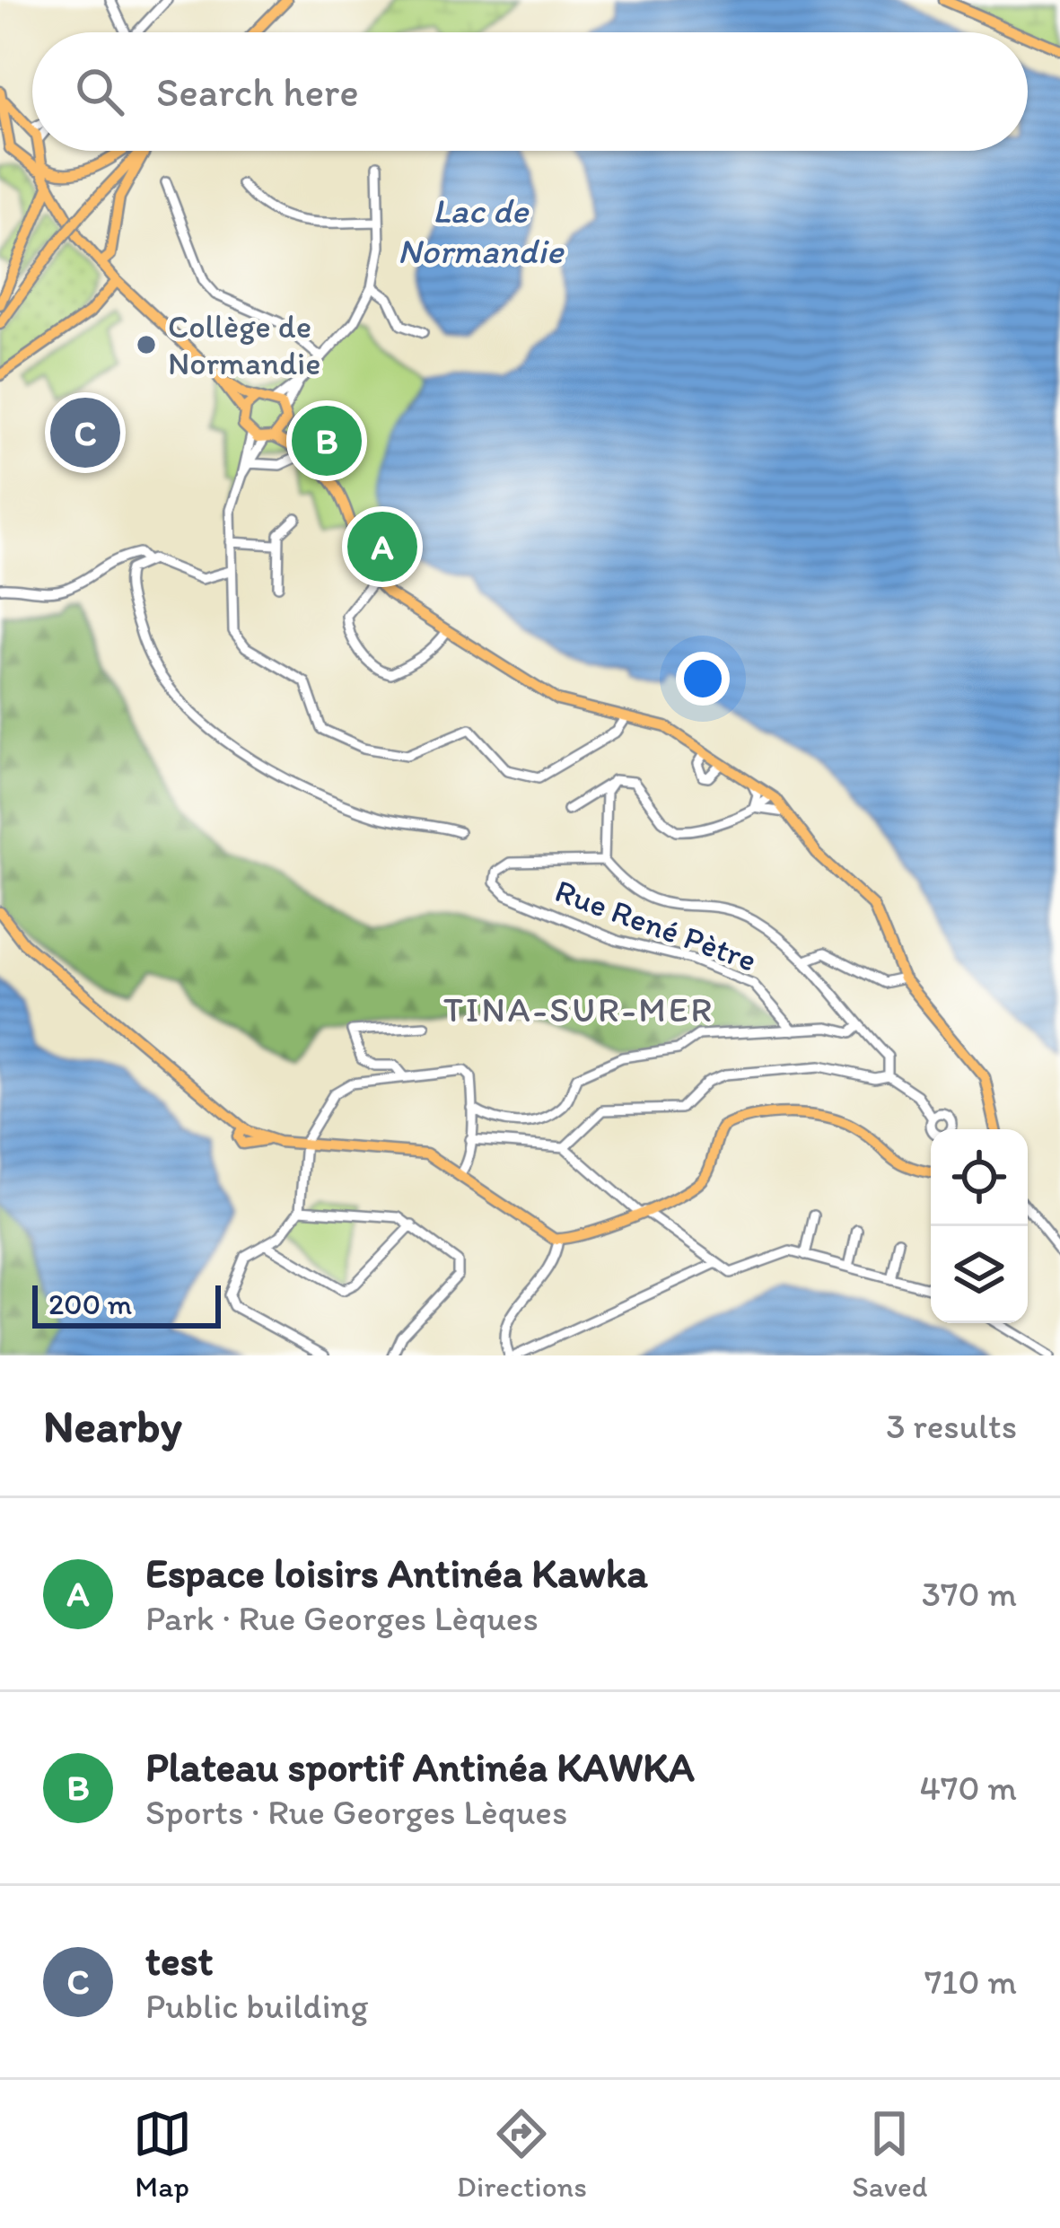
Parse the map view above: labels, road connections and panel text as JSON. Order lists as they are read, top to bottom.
{
  "streets": {
    "street": ["Rue René Pètre"]
  },
  "districts": ["TINA-SUR-MER"],
  "water": ["Lac de Normandie"],
  "places": ["Collège de Normandie"],
  "scale_bar": "200 m",
  "page": {
    "search": "Search here",
    "pins": ["C", "B", "A"],
    "scale": "200 m",
    "heading": ["Nearby", "3 results"],
    "list": [
      {
        "mark": "A",
        "name": "Espace loisirs Antinéa Kawka",
        "note": "Park · Rue Georges Lèques",
        "value": "370 m"
      },
      {
        "mark": "B",
        "name": "Plateau sportif Antinéa KAWKA",
        "note": "Sports · Rue Georges Lèques",
        "value": "470 m"
      },
      {
        "mark": "C",
        "name": "test",
        "note": "Public building",
        "value": "710 m"
      }
    ],
    "nav": ["Map", "Directions", "Saved"]
  }
}
